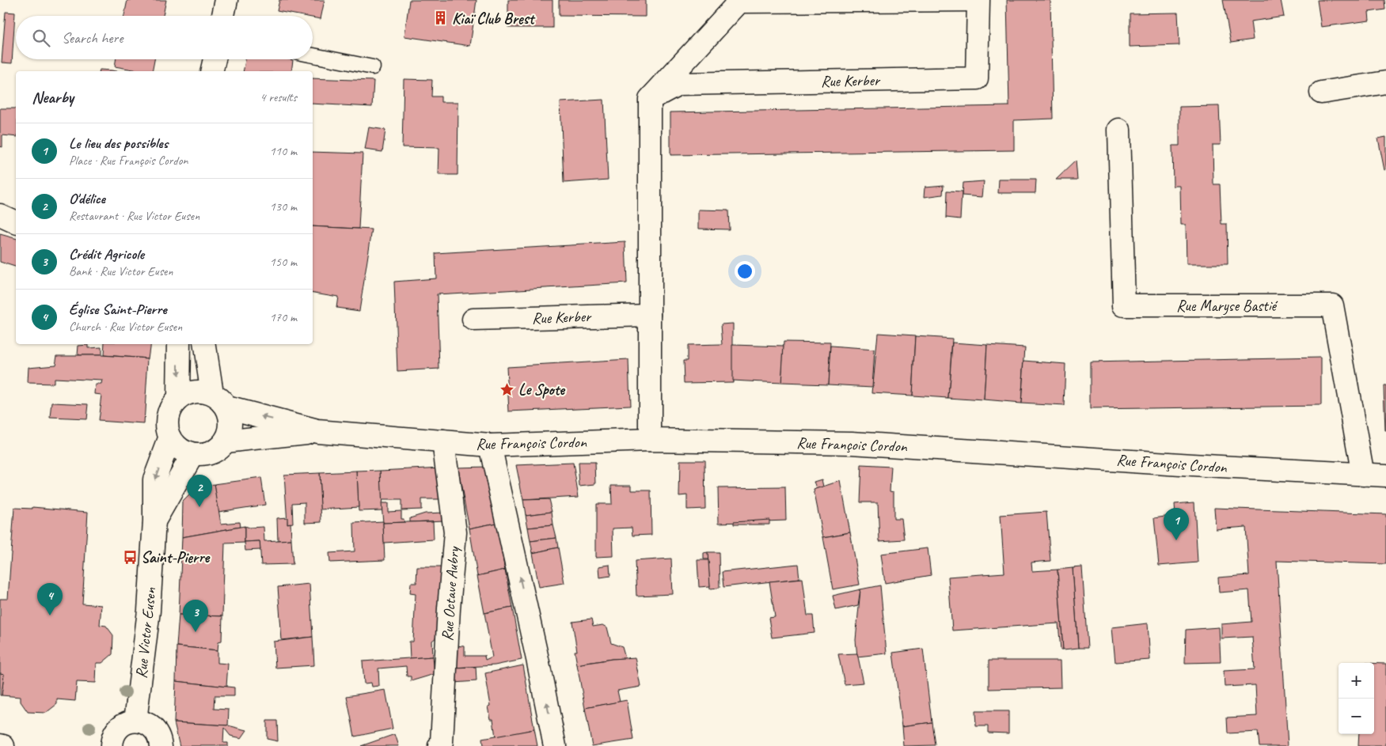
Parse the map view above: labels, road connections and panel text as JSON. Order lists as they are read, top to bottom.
{
  "streets": {
    "street": [
      "Rue Kerber",
      "Rue Maryse Bastié",
      "Rue François Cordon",
      "Rue Octave Aubry",
      "Rue Victor Eusen"
    ]
  },
  "crossings": [
    ["Rue Maryse Bastié", "Rue François Cordon"],
    ["Rue François Cordon", "Rue Octave Aubry"],
    ["Rue François Cordon", "Rue Victor Eusen"]
  ],
  "places": {
    "building": ["Kiaï Club Brest"],
    "place": ["Le Spote"],
    "bus stop": ["Saint-Pierre"]
  },
  "page": {
    "search": "Search here",
    "heading": ["Nearby", "4 results"],
    "list": [
      {
        "mark": "1",
        "name": "Le lieu des possibles",
        "note": "Place · Rue François Cordon",
        "value": "110 m"
      },
      {
        "mark": "2",
        "name": "O'délice",
        "note": "Restaurant · Rue Victor Eusen",
        "value": "130 m"
      },
      {
        "mark": "3",
        "name": "Crédit Agricole",
        "note": "Bank · Rue Victor Eusen",
        "value": "150 m"
      },
      {
        "mark": "4",
        "name": "Église Saint-Pierre",
        "note": "Church · Rue Victor Eusen",
        "value": "170 m"
      }
    ],
    "pins": [
      "2",
      "1",
      "4",
      "3"
    ],
    "map_buttons": ["+", "−"]
  }
}
